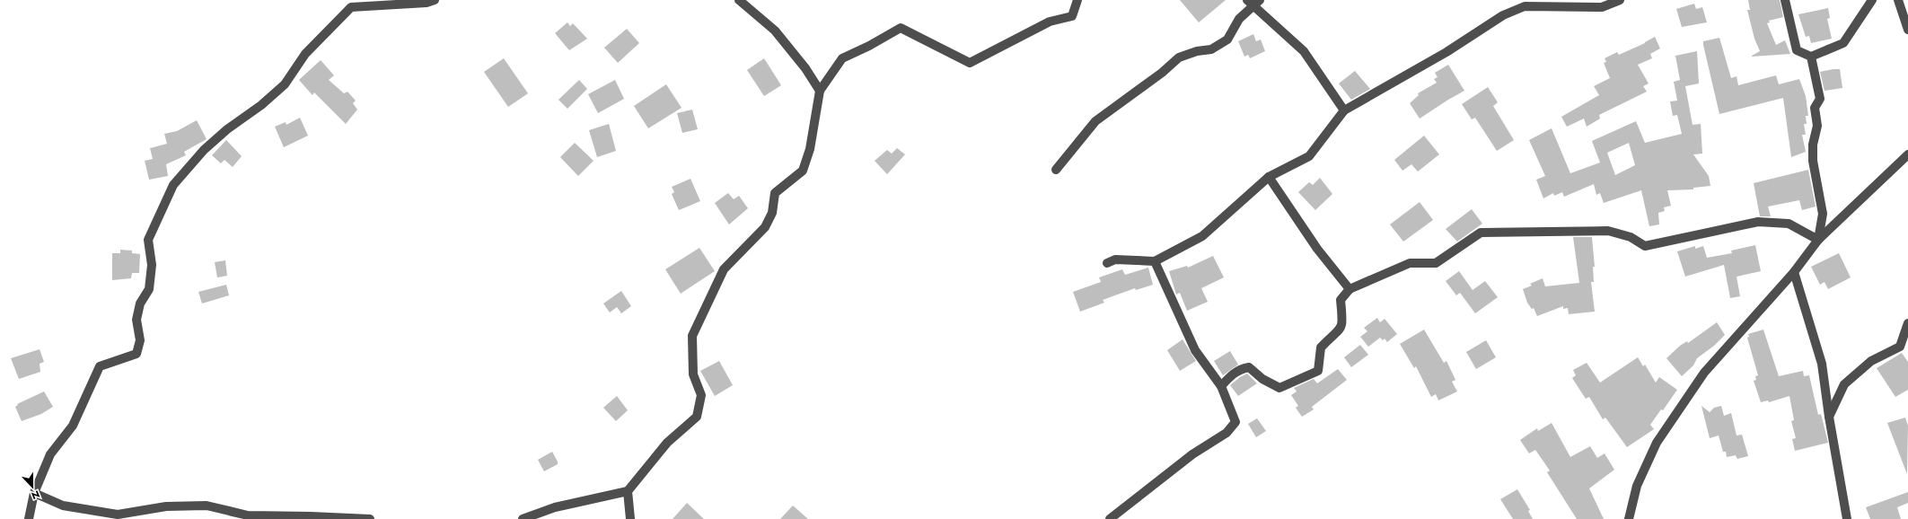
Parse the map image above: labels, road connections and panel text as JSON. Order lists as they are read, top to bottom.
{
  "north": "bottom"
}
